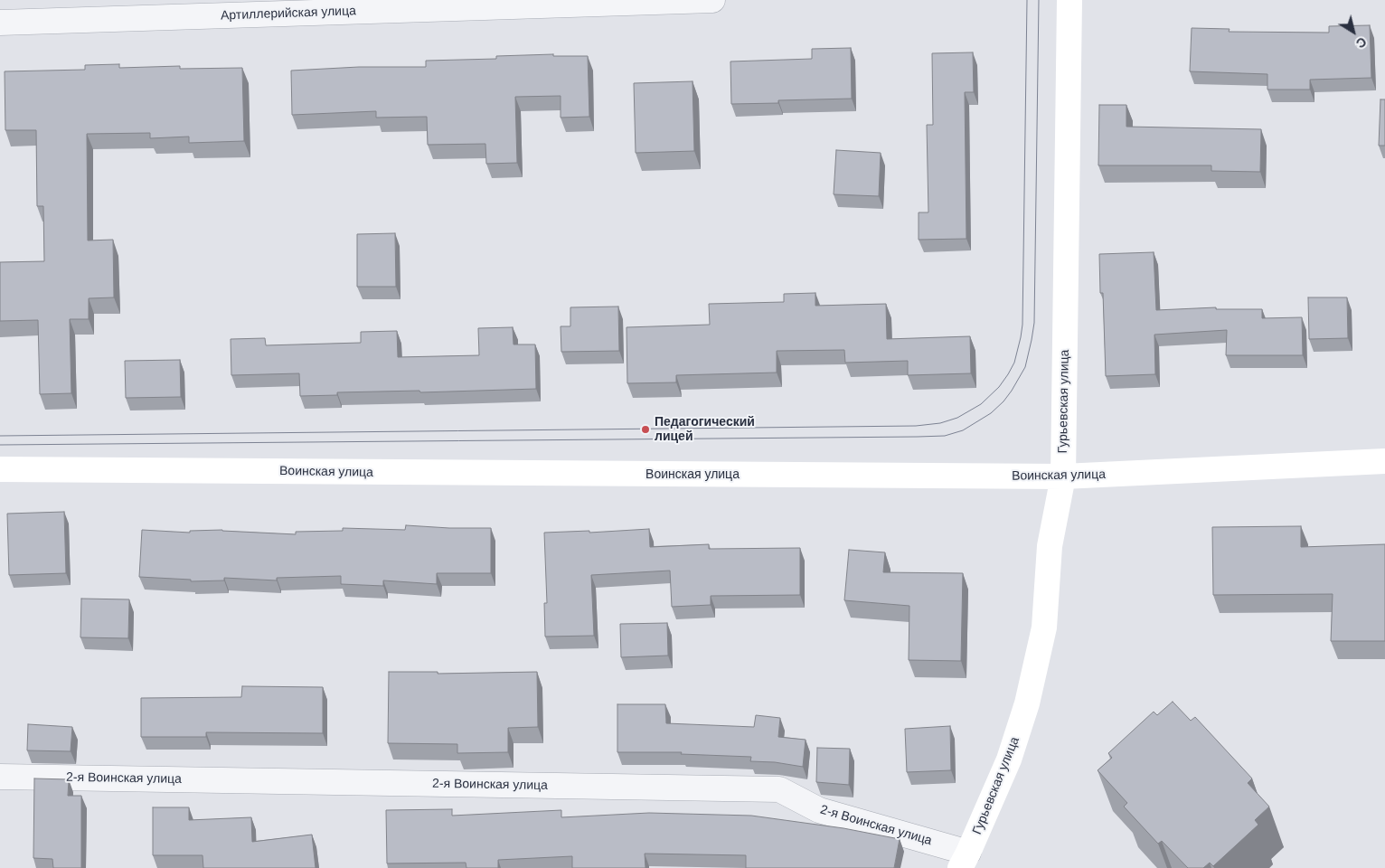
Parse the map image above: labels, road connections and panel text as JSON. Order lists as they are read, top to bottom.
{
  "streets": {
    "street": [
      "Артиллерийская улица",
      "Гурьевская улица",
      "Воинская улица",
      "2-я Воинская улица"
    ]
  },
  "crossings": [
    ["Гурьевская улица", "Воинская улица"],
    ["Гурьевская улица", "2-я Воинская улица"]
  ],
  "places": ["Педагогический лицей"],
  "north": "bottom right"
}
